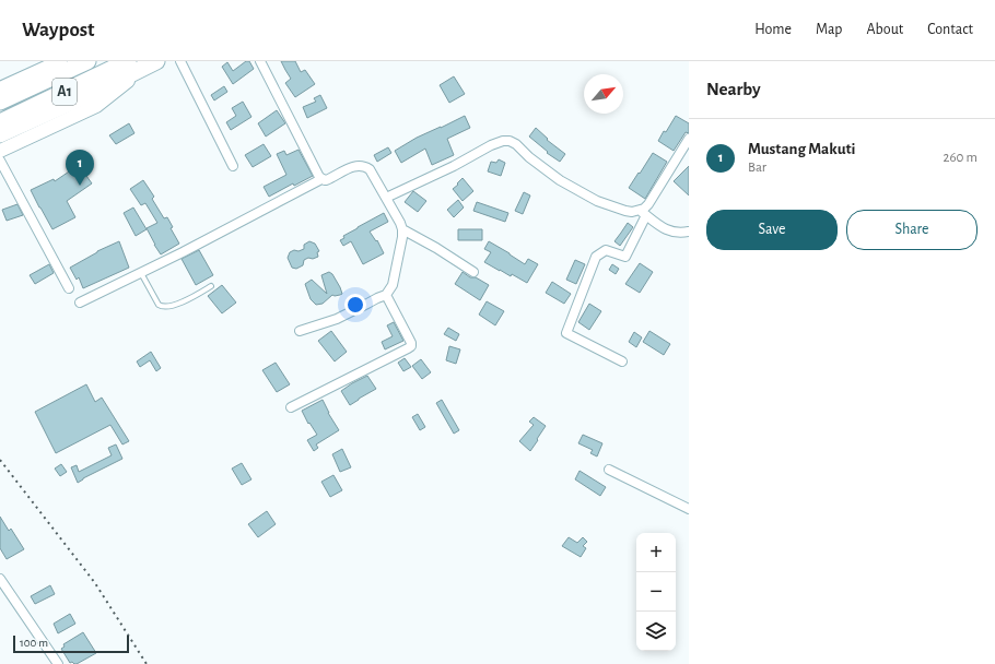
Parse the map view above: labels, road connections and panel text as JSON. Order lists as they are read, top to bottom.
{
  "streets": {
    "highway": ["A1"]
  },
  "scale_bar": "100 m",
  "north": "top right",
  "page": {
    "header": "Waypost",
    "nav": [
      "Home",
      "Map",
      "About",
      "Contact"
    ],
    "heading": "Nearby",
    "list": [
      {
        "mark": "1",
        "name": "Mustang Makuti",
        "note": "Bar",
        "value": "260 m"
      }
    ],
    "pins": "1",
    "buttons": ["Save", "Share"],
    "map_buttons": ["+", "−"],
    "scale": "100 m"
  }
}
